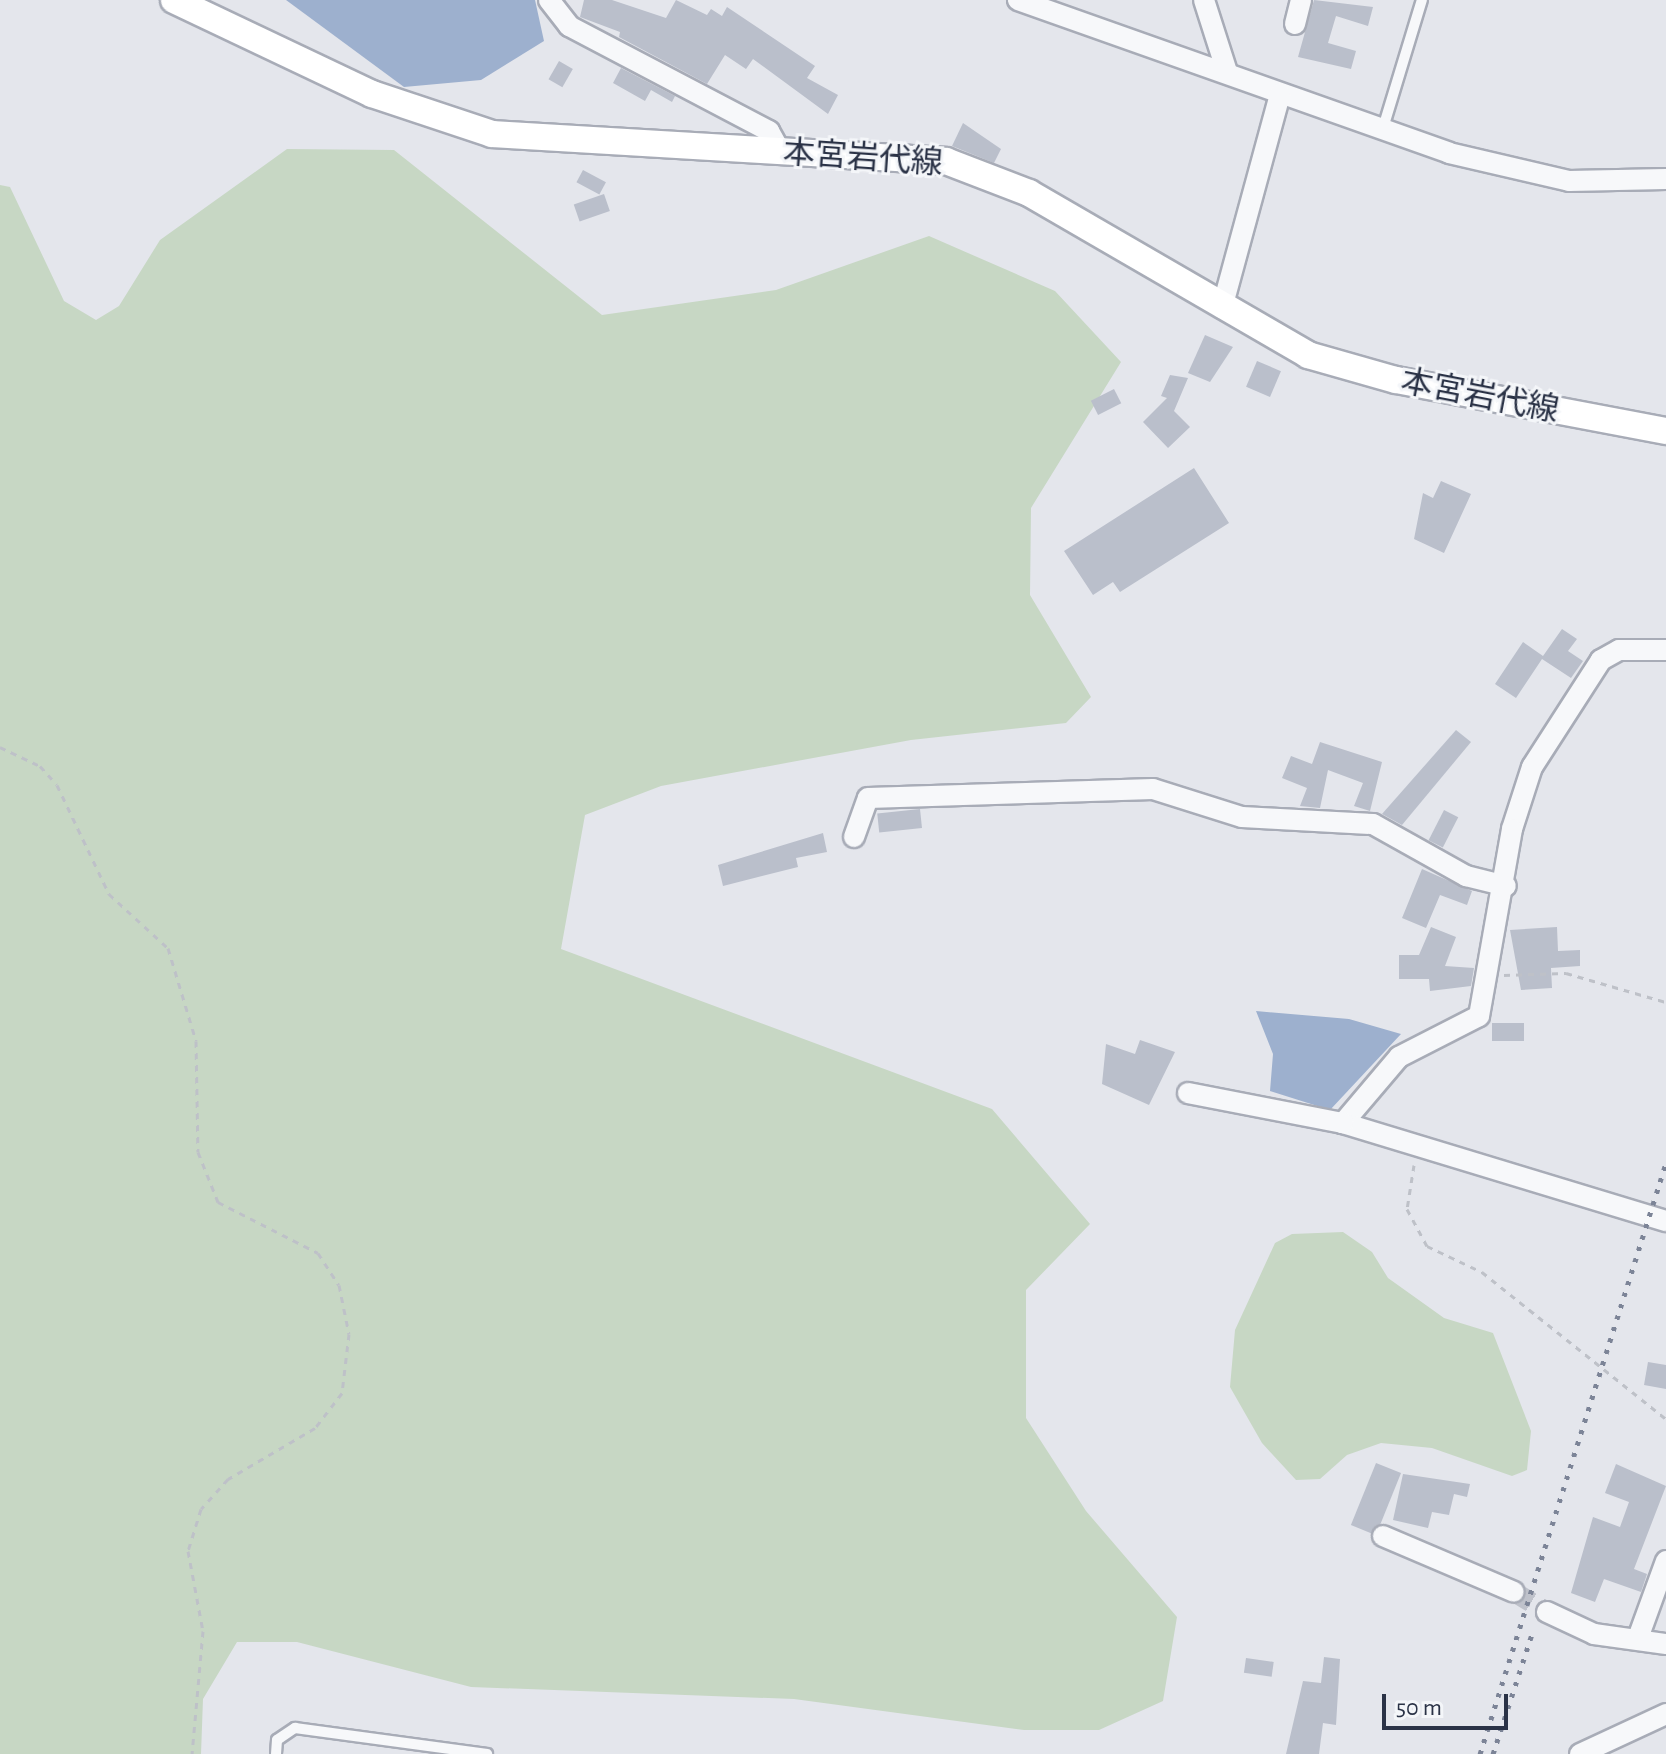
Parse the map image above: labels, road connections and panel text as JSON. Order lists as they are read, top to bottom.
{
  "streets": {
    "main road": ["本宮岩代線"]
  },
  "scale_bar": "50 m"
}
